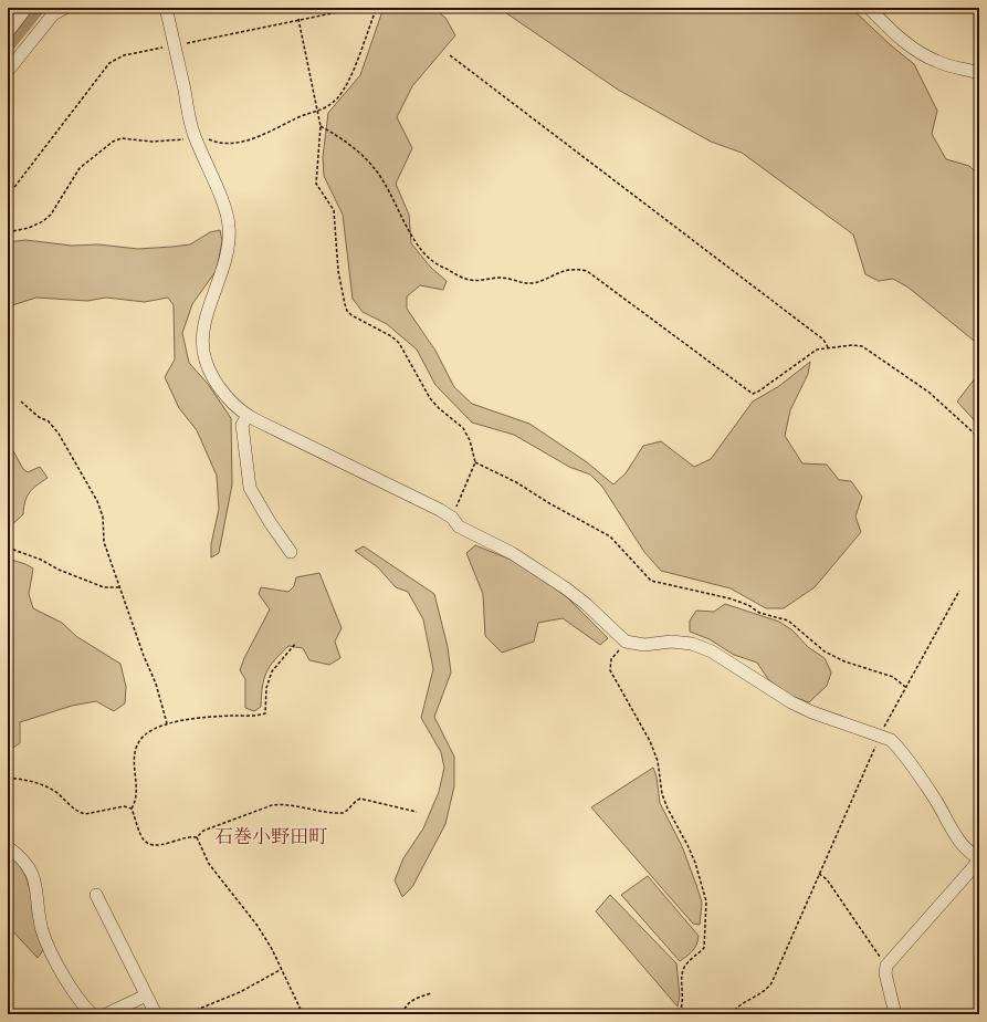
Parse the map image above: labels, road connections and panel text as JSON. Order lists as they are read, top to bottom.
{
  "districts": ["石巻小野田町"]
}
